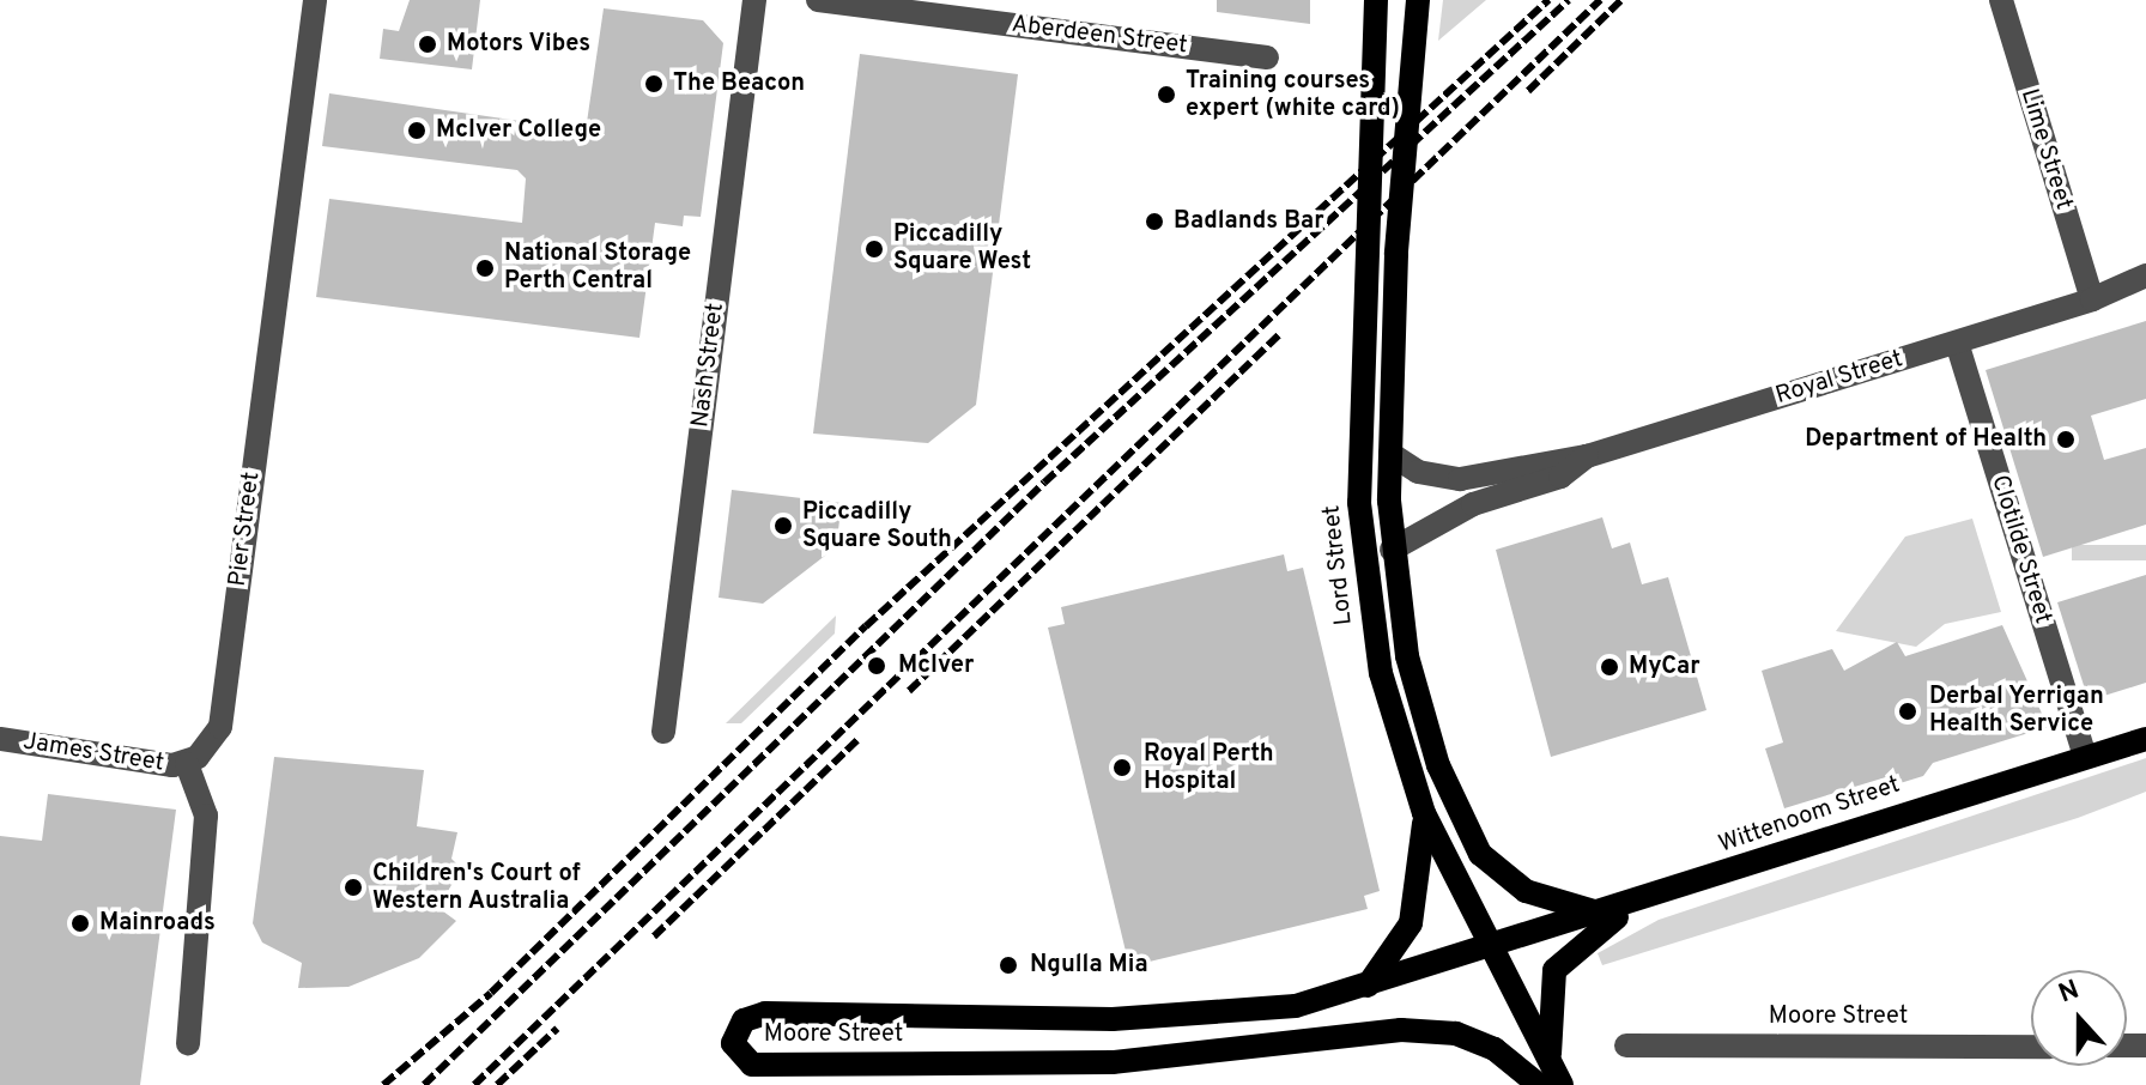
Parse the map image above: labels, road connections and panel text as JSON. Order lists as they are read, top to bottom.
{
  "streets": {
    "main road": ["Lord Street", "Wittenoom Street", "Moore Street"],
    "street": [
      "Aberdeen Street",
      "Lime Street",
      "Nash Street",
      "Royal Street",
      "Pier Street",
      "Clotilde Street",
      "James Street"
    ]
  },
  "crossings": [
    ["Lime Street", "Royal Street"],
    ["Royal Street", "Clotilde Street"],
    ["Pier Street", "James Street"],
    ["Clotilde Street", "Wittenoom Street"],
    ["Lord Street", "Wittenoom Street"],
    ["Lord Street", "Moore Street"],
    ["Wittenoom Street", "Moore Street"]
  ],
  "places": [
    "Motors Vibes",
    "The Beacon",
    "Training courses expert (white card)",
    "McIver College",
    "Badlands Bar",
    "Piccadilly Square West",
    "National Storage Perth Central",
    "Department of Health",
    "Piccadilly Square South",
    "McIver",
    "MyCar",
    "Derbal Yerrigan Health Service",
    "Royal Perth Hospital",
    "Children's Court of Western Australia",
    "Mainroads",
    "Ngulla Mia"
  ],
  "north": "top"
}
